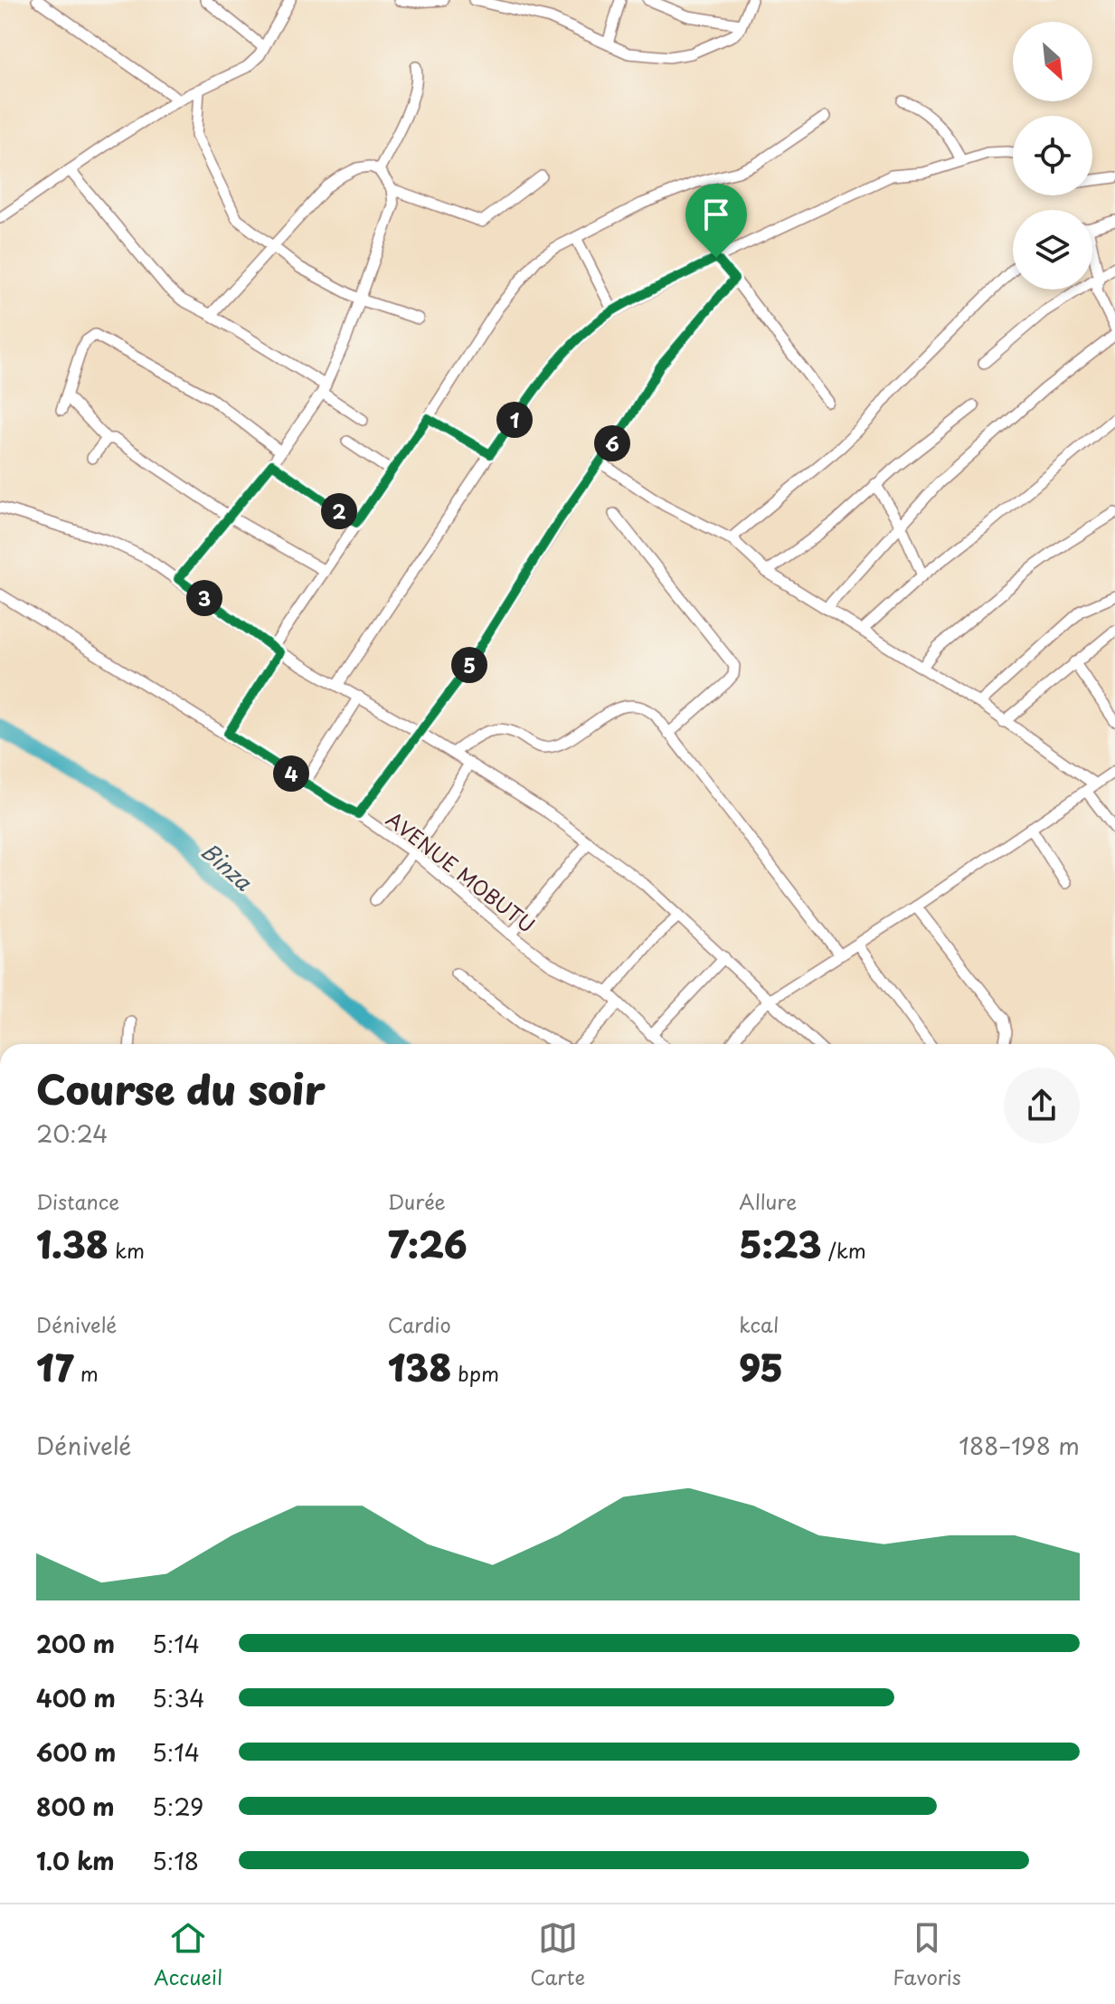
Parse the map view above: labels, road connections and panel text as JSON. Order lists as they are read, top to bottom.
{
  "streets": {
    "street": ["AVENUE MOBUTU"]
  },
  "water": ["Binza"],
  "north": "bottom right",
  "page": {
    "pins": [
      "1",
      "6",
      "2",
      "3",
      "5",
      "4"
    ],
    "heading": ["Course du soir", "20:24"],
    "stats": [
      ["Distance", "1.38 km"],
      ["Durée", "7:26"],
      ["Allure", "5:23 /km"],
      ["Dénivelé", "17 m"],
      ["Cardio", "138 bpm"],
      ["kcal", "95"]
    ],
    "chart": ["Dénivelé", "188–198 m"],
    "list": [
      {
        "name": "200 m",
        "note": "5:14"
      },
      {
        "name": "400 m",
        "note": "5:34"
      },
      {
        "name": "600 m",
        "note": "5:14"
      },
      {
        "name": "800 m",
        "note": "5:29"
      },
      {
        "name": "1.0 km",
        "note": "5:18"
      }
    ],
    "tabs": ["Accueil", "Carte", "Favoris"]
  }
}
